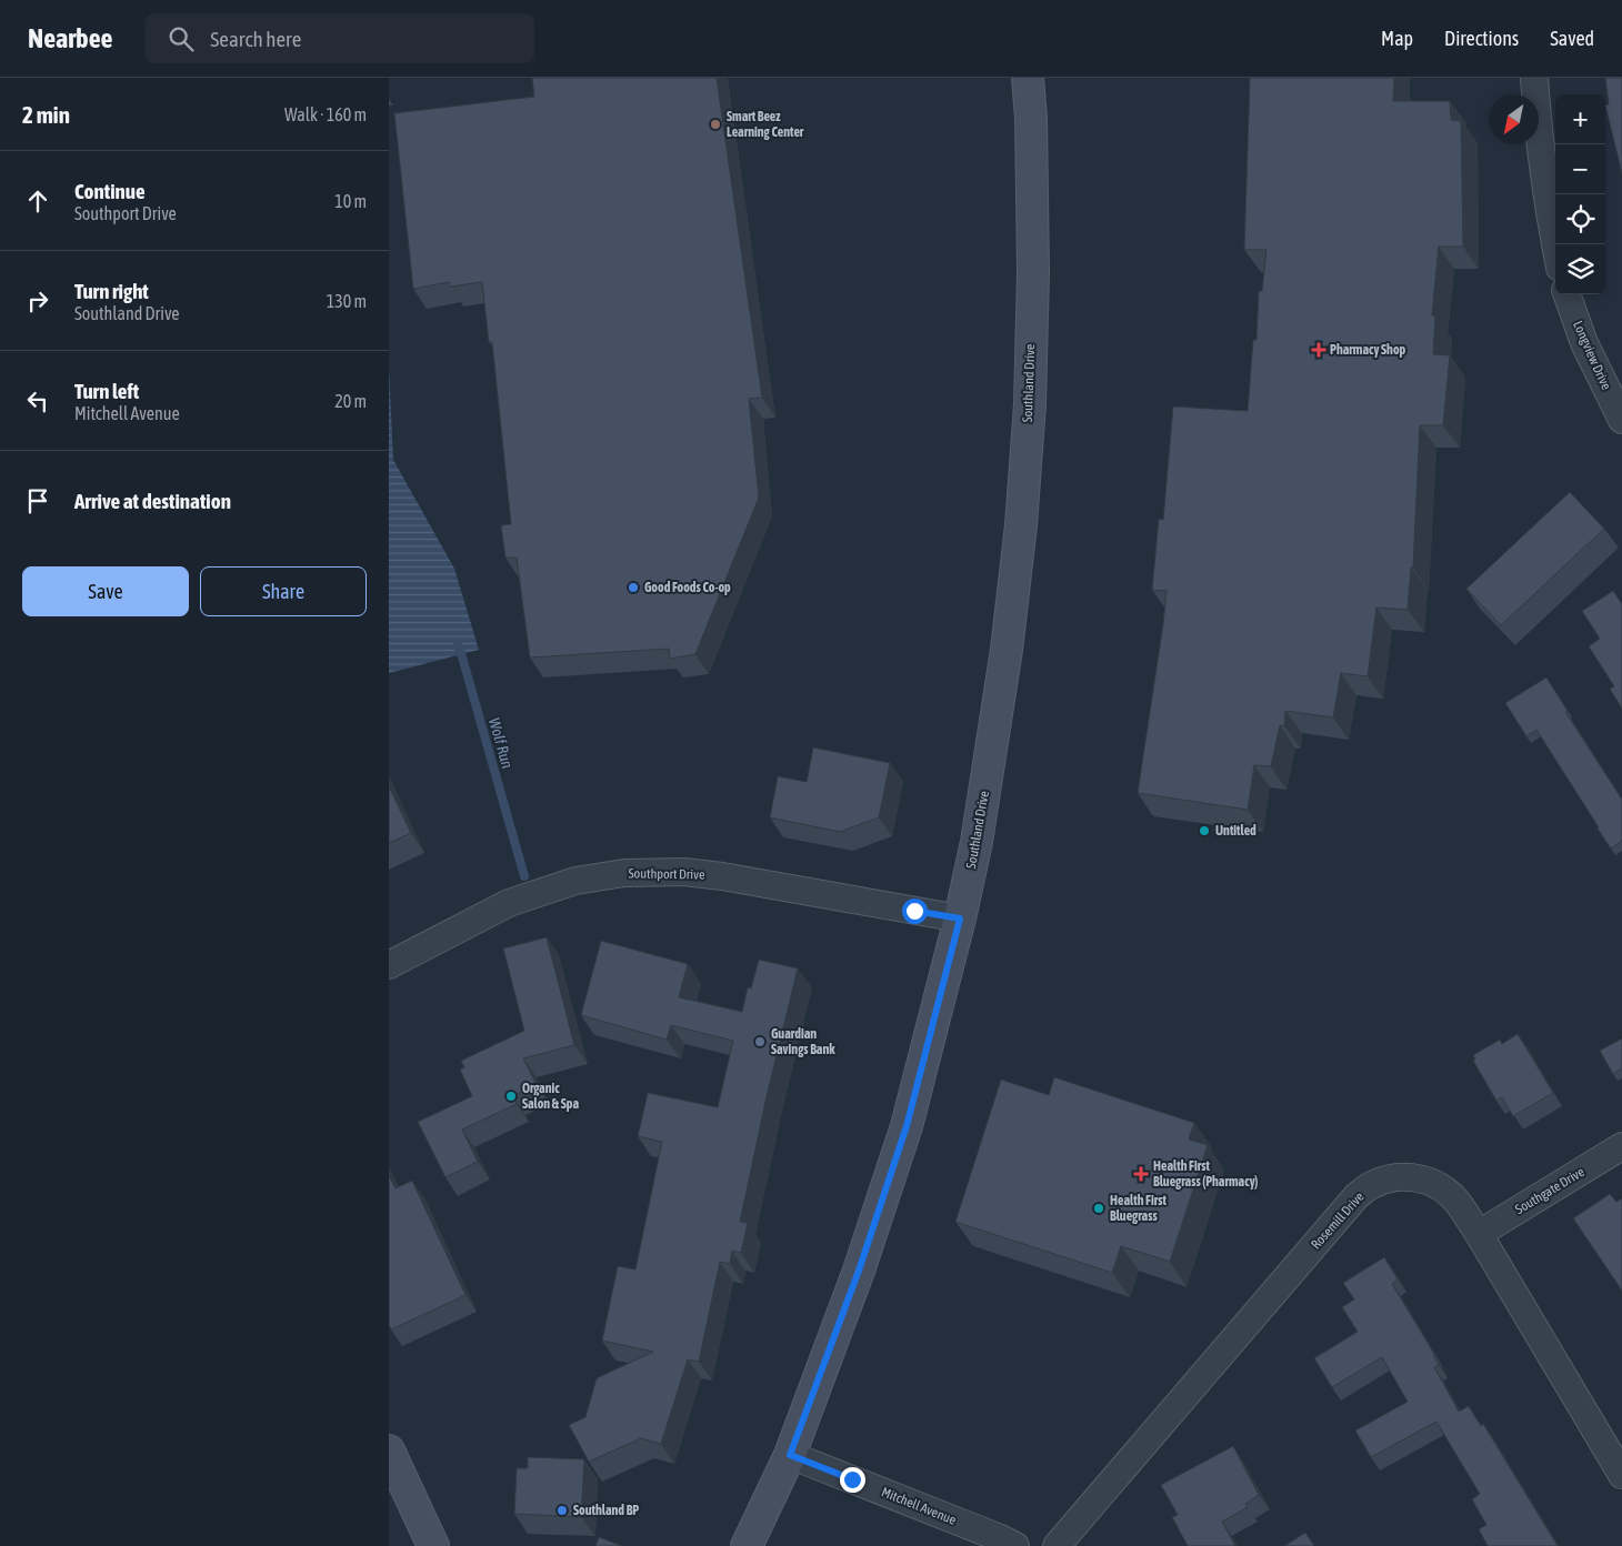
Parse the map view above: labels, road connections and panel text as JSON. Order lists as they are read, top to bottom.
{
  "streets": {
    "main road": ["Southland Drive"],
    "street": [
      "Longview Drive",
      "Southport Drive",
      "Southgate Drive",
      "Rosemill Drive",
      "Mitchell Avenue"
    ]
  },
  "crossings": [
    ["Southland Drive", "Southport Drive"],
    ["Southland Drive", "Mitchell Avenue"],
    ["Southgate Drive", "Rosemill Drive"]
  ],
  "water": ["Wolf Run"],
  "places": {
    "other": [
      "Smart Beez Learning Center",
      "Good Foods Co-op",
      "Untitled",
      "Guardian Savings Bank",
      "Organic Salon & Spa",
      "Health First Bluegrass",
      "Southland BP"
    ],
    "health": ["Pharmacy Shop", "Health First Bluegrass (Pharmacy)"]
  },
  "north": "bottom left",
  "page": {
    "header": "Nearbee",
    "search": "Search here",
    "nav": ["Map", "Directions", "Saved"],
    "heading": ["2 min", "Walk · 160 m"],
    "map_buttons": ["+", "−"],
    "list": [
      ["Continue", "Southport Drive", "10 m"],
      ["Turn right", "Southland Drive", "130 m"],
      ["Turn left", "Mitchell Avenue", "20 m"],
      "Arrive at destination"
    ],
    "buttons": ["Save", "Share"]
  }
}
